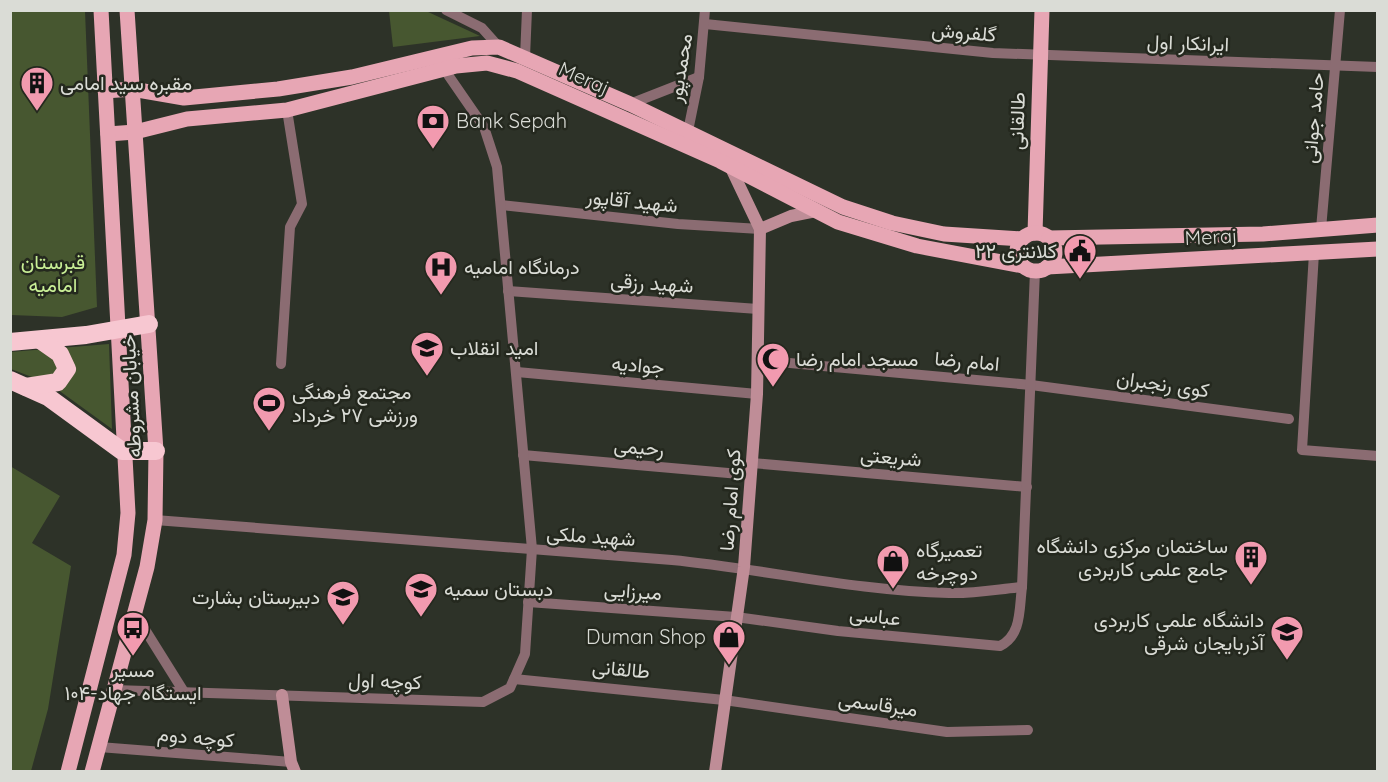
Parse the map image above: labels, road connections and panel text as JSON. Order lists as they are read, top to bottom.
{
  "streets": {
    "main road": ["Meraj", "طالقانی", "خیابان مشروطه"],
    "street": [
      "گلفروش",
      "ایرانکار اول",
      "محمدپور",
      "حامد جوانی",
      "شهید آقاپور",
      "شهید رزقی",
      "امام رضا",
      "جوادیه",
      "کوی رنجبران",
      "رحیمی",
      "شریعتی",
      "کوی امام رضا",
      "شهید ملکی",
      "میرزایی",
      "عباسی",
      "کوچه اول",
      "میرقاسمی",
      "کوچه دوم"
    ]
  },
  "crossings": [
    ["گلفروش", "ایرانکار اول"],
    ["گلفروش", "محمدپور"],
    ["گلفروش", "طالقانی"],
    ["ایرانکار اول", "حامد جوانی"],
    ["ایرانکار اول", "طالقانی"],
    ["محمدپور", "Meraj"],
    ["Meraj", "حامد جوانی"],
    ["Meraj", "طالقانی"],
    ["Meraj", "خیابان مشروطه"],
    ["Meraj", "کوچه اول"],
    ["طالقانی", "کوی امام رضا"],
    ["طالقانی", "کوچه اول"],
    ["طالقانی", "میرقاسمی"],
    ["شهید آقاپور", "کوی امام رضا"],
    ["شهید آقاپور", "کوچه اول"],
    ["شهید رزقی", "کوی امام رضا"],
    ["شهید رزقی", "کوچه اول"],
    ["امام رضا", "کوی رنجبران"],
    ["امام رضا", "کوی امام رضا"],
    ["جوادیه", "کوی امام رضا"],
    ["جوادیه", "کوچه اول"],
    ["خیابان مشروطه", "شهید ملکی"],
    ["خیابان مشروطه", "کوچه اول"],
    ["خیابان مشروطه", "کوچه دوم"],
    ["رحیمی", "شریعتی"],
    ["رحیمی", "کوی امام رضا"],
    ["رحیمی", "کوچه اول"],
    ["شریعتی", "کوی امام رضا"],
    ["کوی امام رضا", "شهید ملکی"],
    ["کوی امام رضا", "میرزایی"],
    ["کوی امام رضا", "عباسی"],
    ["کوی امام رضا", "میرقاسمی"],
    ["شهید ملکی", "عباسی"],
    ["شهید ملکی", "کوچه اول"],
    ["میرزایی", "عباسی"],
    ["میرزایی", "کوچه اول"]
  ],
  "parks": ["قبرستان امامیه"],
  "places": {
    "building": ["مقبره سید امامی", "ساختمان مرکزی دانشگاه جامع علمی کاربردی"],
    "bank": ["Bank Sepah"],
    "public building": ["کلانتری ٢٢"],
    "hospital": ["درمانگاه امامیه"],
    "school or university": [
      "امید انقلاب",
      "دبستان سمیه",
      "دبیرستان بشارت",
      "دانشگاه علمی کاربردی آذربایجان شرقی"
    ],
    "mosque": ["مسجد امام رضا"],
    "sports": ["مجتمع فرهنگی ورزشی ۲۷ خرداد"],
    "shop": ["تعمیرگاه دوچرخه", "Duman Shop"],
    "bus stop": ["مسیر ۱۰۴-ایستگاه جهاد"]
  }
}
